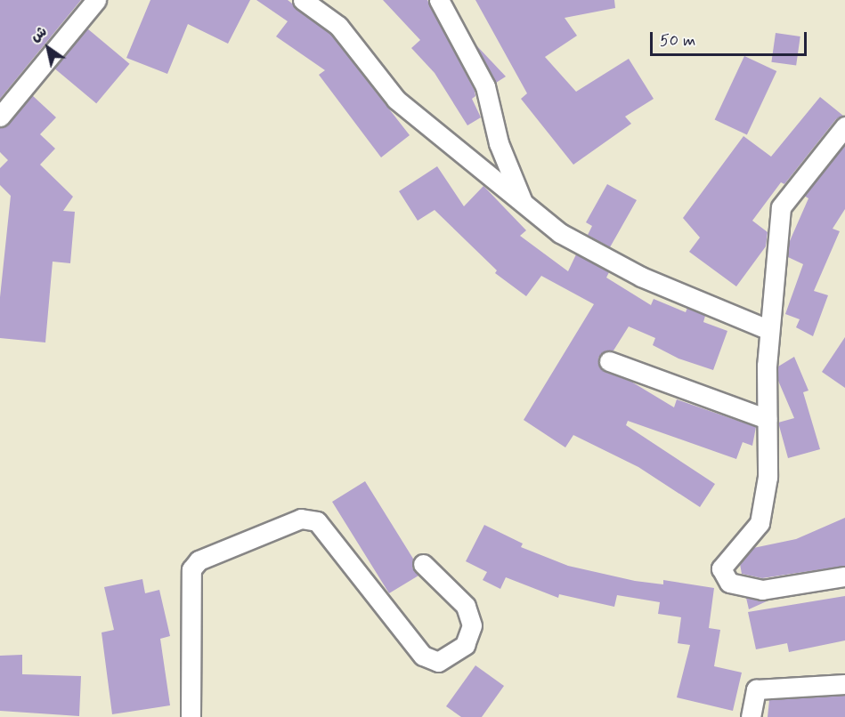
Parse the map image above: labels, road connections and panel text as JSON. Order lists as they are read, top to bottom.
{
  "scale_bar": "50 m",
  "north": "top left"
}
